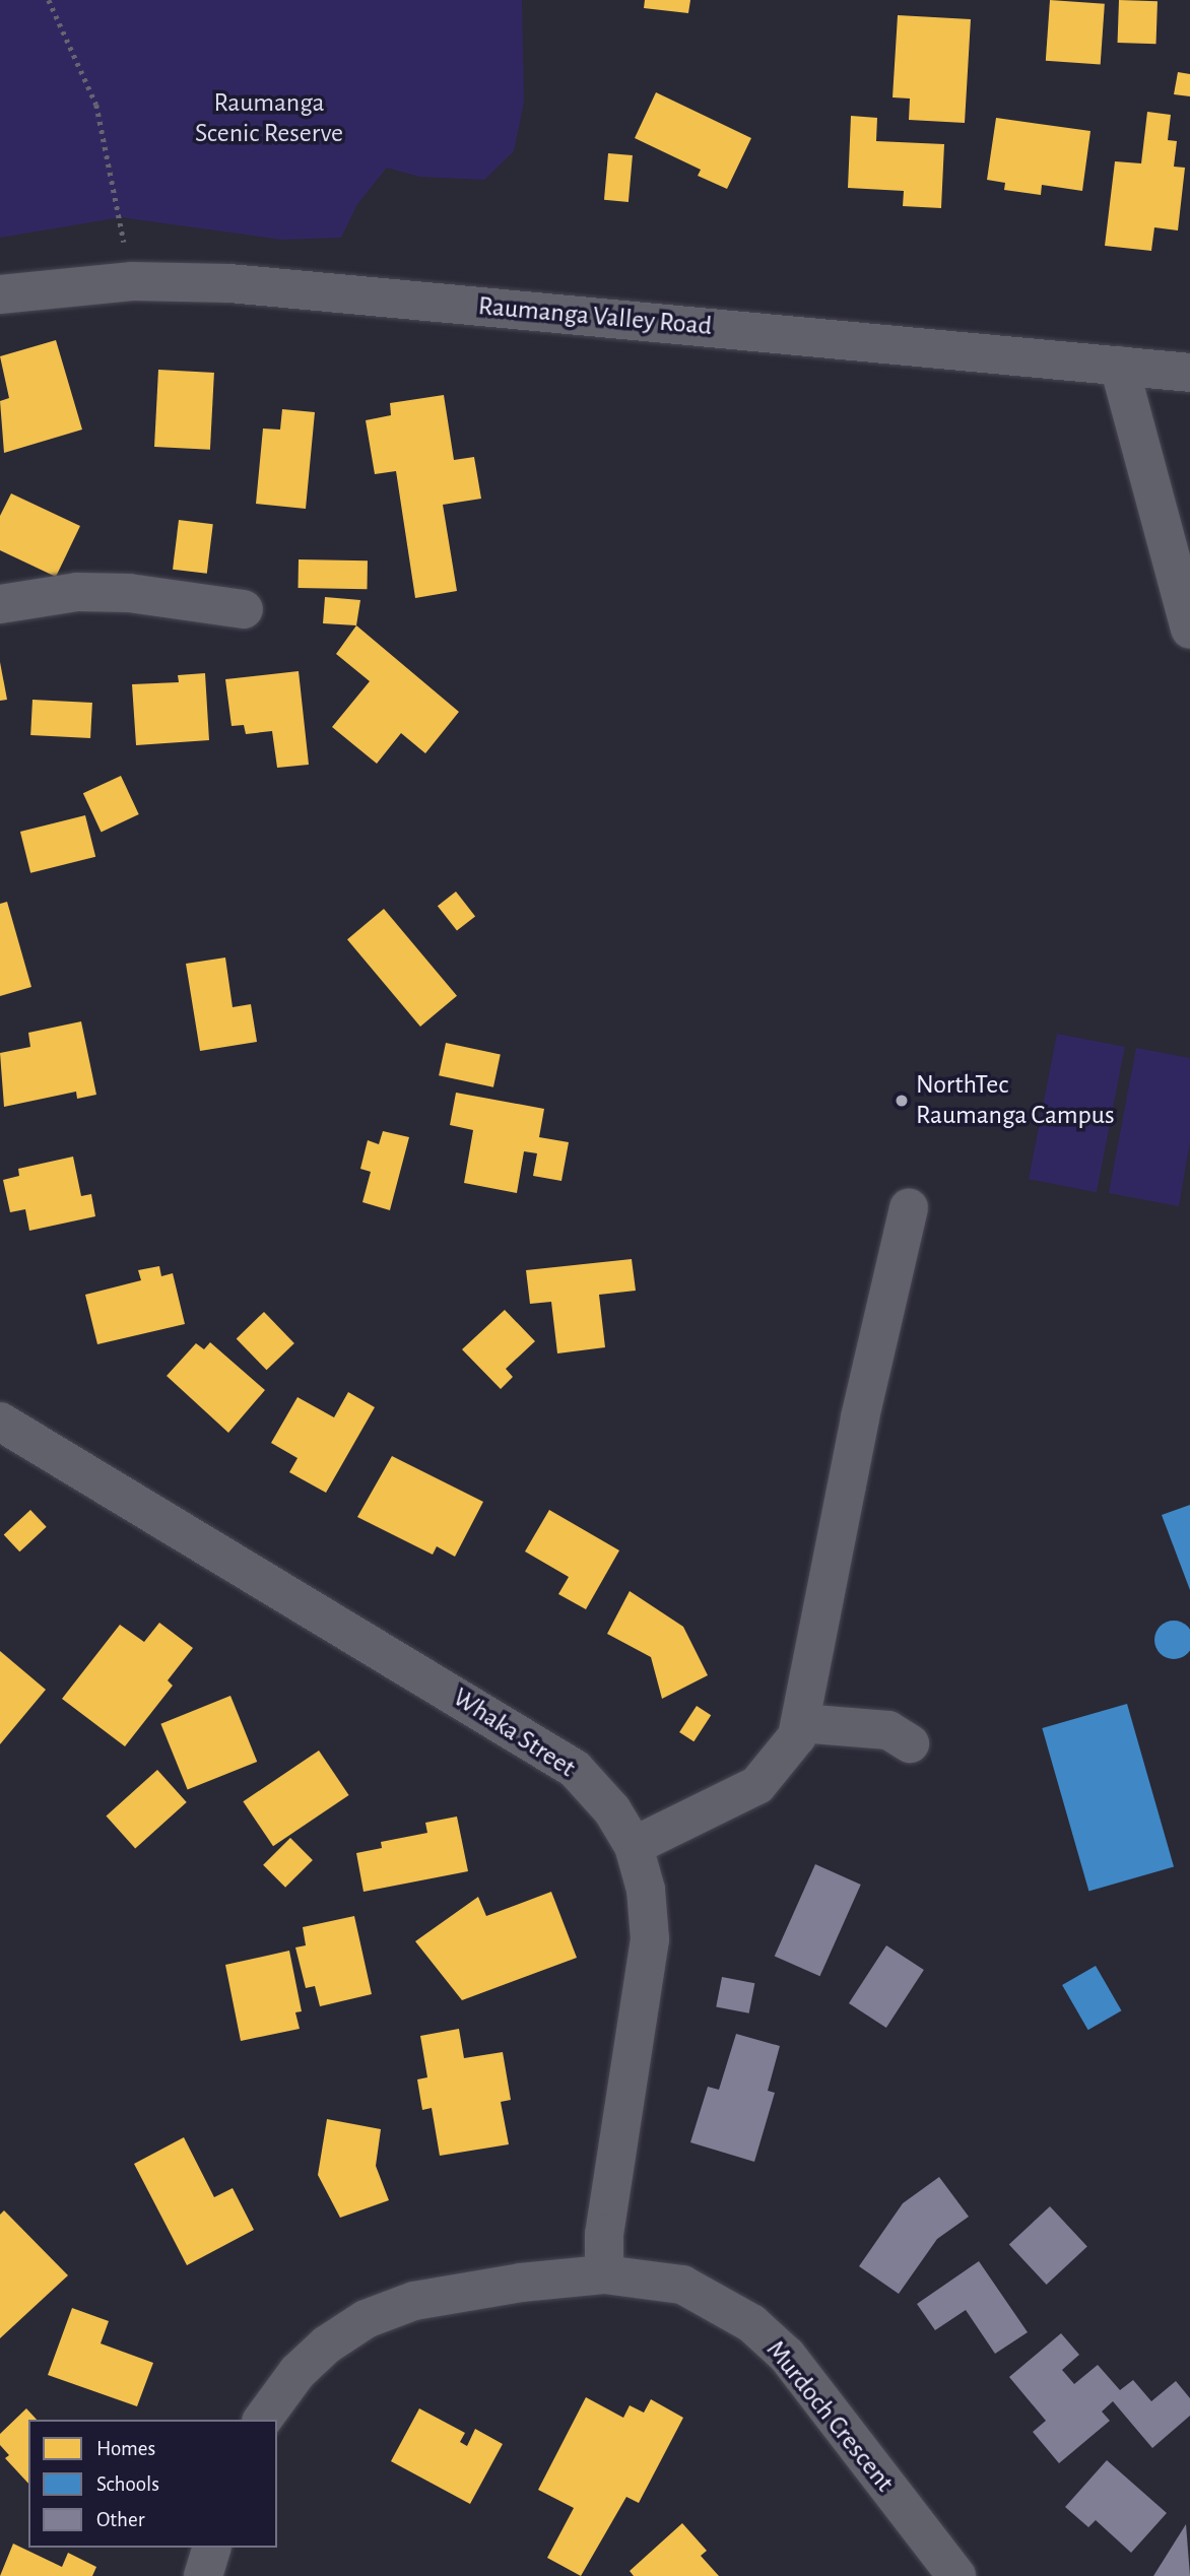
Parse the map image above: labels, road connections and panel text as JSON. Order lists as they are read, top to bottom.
{
  "streets": {
    "street": ["Raumanga Valley Road", "Whaka Street", "Murdoch Crescent"]
  },
  "crossings": [
    ["Whaka Street", "Murdoch Crescent"]
  ],
  "parks": ["Raumanga Scenic Reserve"],
  "places": ["NorthTec Raumanga Campus"],
  "legend": ["Homes", "Schools", "Other"]
}
